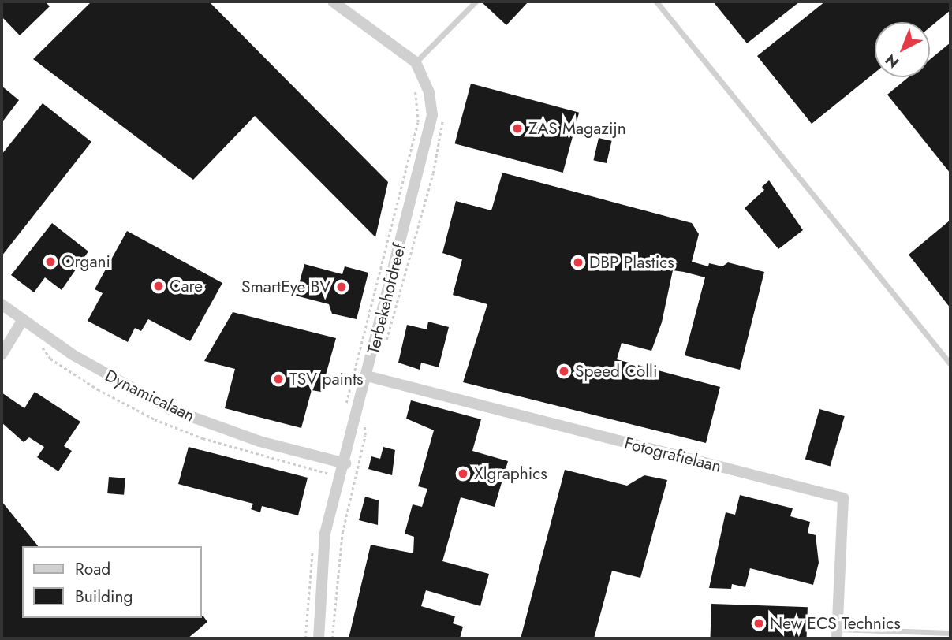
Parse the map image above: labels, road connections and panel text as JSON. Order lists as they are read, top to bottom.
{
  "streets": {
    "street": ["Terbekehofdreef", "Dynamicalaan", "Fotografielaan"]
  },
  "crossings": [
    ["Terbekehofdreef", "Dynamicalaan"],
    ["Terbekehofdreef", "Fotografielaan"]
  ],
  "places": [
    "ZAS Magazijn",
    "Organi",
    "DBP Plastics",
    "Care",
    "SmartEye BV",
    "Speed Colli",
    "TSV paints",
    "Xlgraphics",
    "New ECS Technics"
  ],
  "legend": ["Road", "Building"],
  "north": "bottom left"
}
